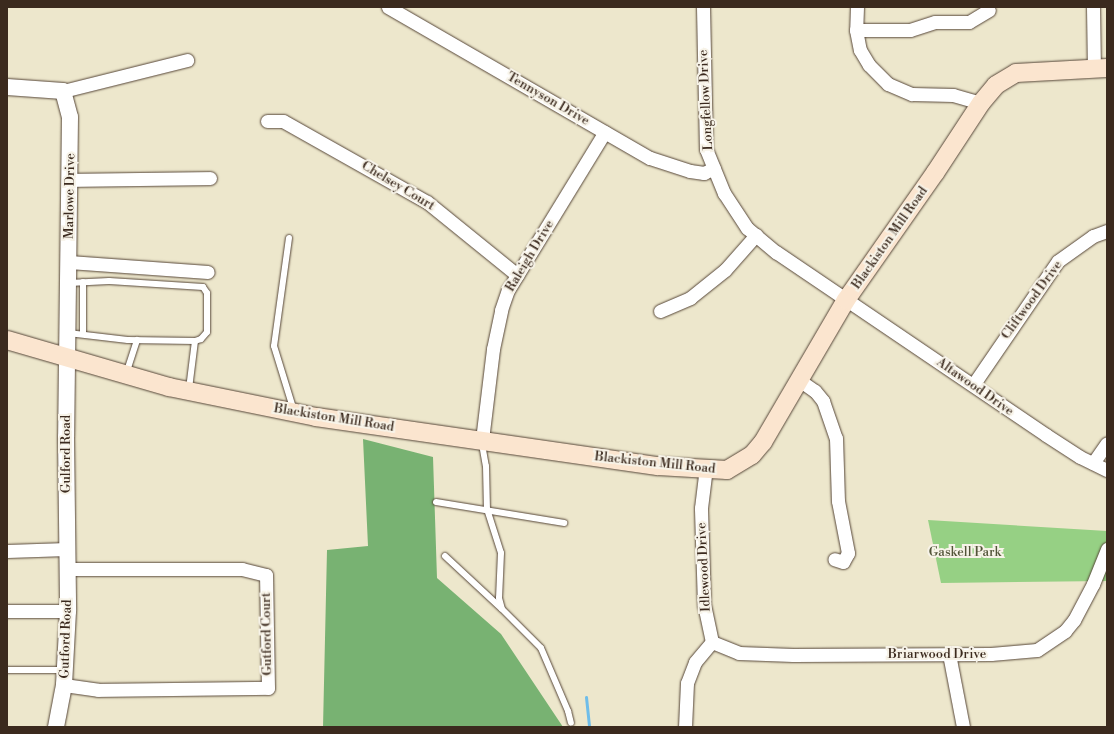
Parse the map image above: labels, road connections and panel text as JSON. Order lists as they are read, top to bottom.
{
  "streets": {
    "main road": ["Blackiston Mill Road"],
    "street": [
      "Tennyson Drive",
      "Longfellow Drive",
      "Chelsey Court",
      "Marlowe Drive",
      "Raleigh Drive",
      "Cliftwood Drive",
      "Altawood Drive",
      "Gulford Road",
      "Idlewood Drive",
      "Gutford Court",
      "Gutford Road",
      "Briarwood Drive"
    ]
  },
  "crossings": [
    ["Tennyson Drive", "Longfellow Drive"],
    ["Tennyson Drive", "Raleigh Drive"],
    ["Longfellow Drive", "Blackiston Mill Road"],
    ["Longfellow Drive", "Altawood Drive"],
    ["Chelsey Court", "Raleigh Drive"],
    ["Marlowe Drive", "Blackiston Mill Road"],
    ["Marlowe Drive", "Gulford Road"],
    ["Blackiston Mill Road", "Raleigh Drive"],
    ["Blackiston Mill Road", "Altawood Drive"],
    ["Blackiston Mill Road", "Gulford Road"],
    ["Blackiston Mill Road", "Idlewood Drive"],
    ["Cliftwood Drive", "Altawood Drive"],
    ["Gulford Road", "Gutford Road"],
    ["Idlewood Drive", "Briarwood Drive"],
    ["Gutford Court", "Gutford Road"]
  ],
  "parks": ["Gaskell Park"]
}
